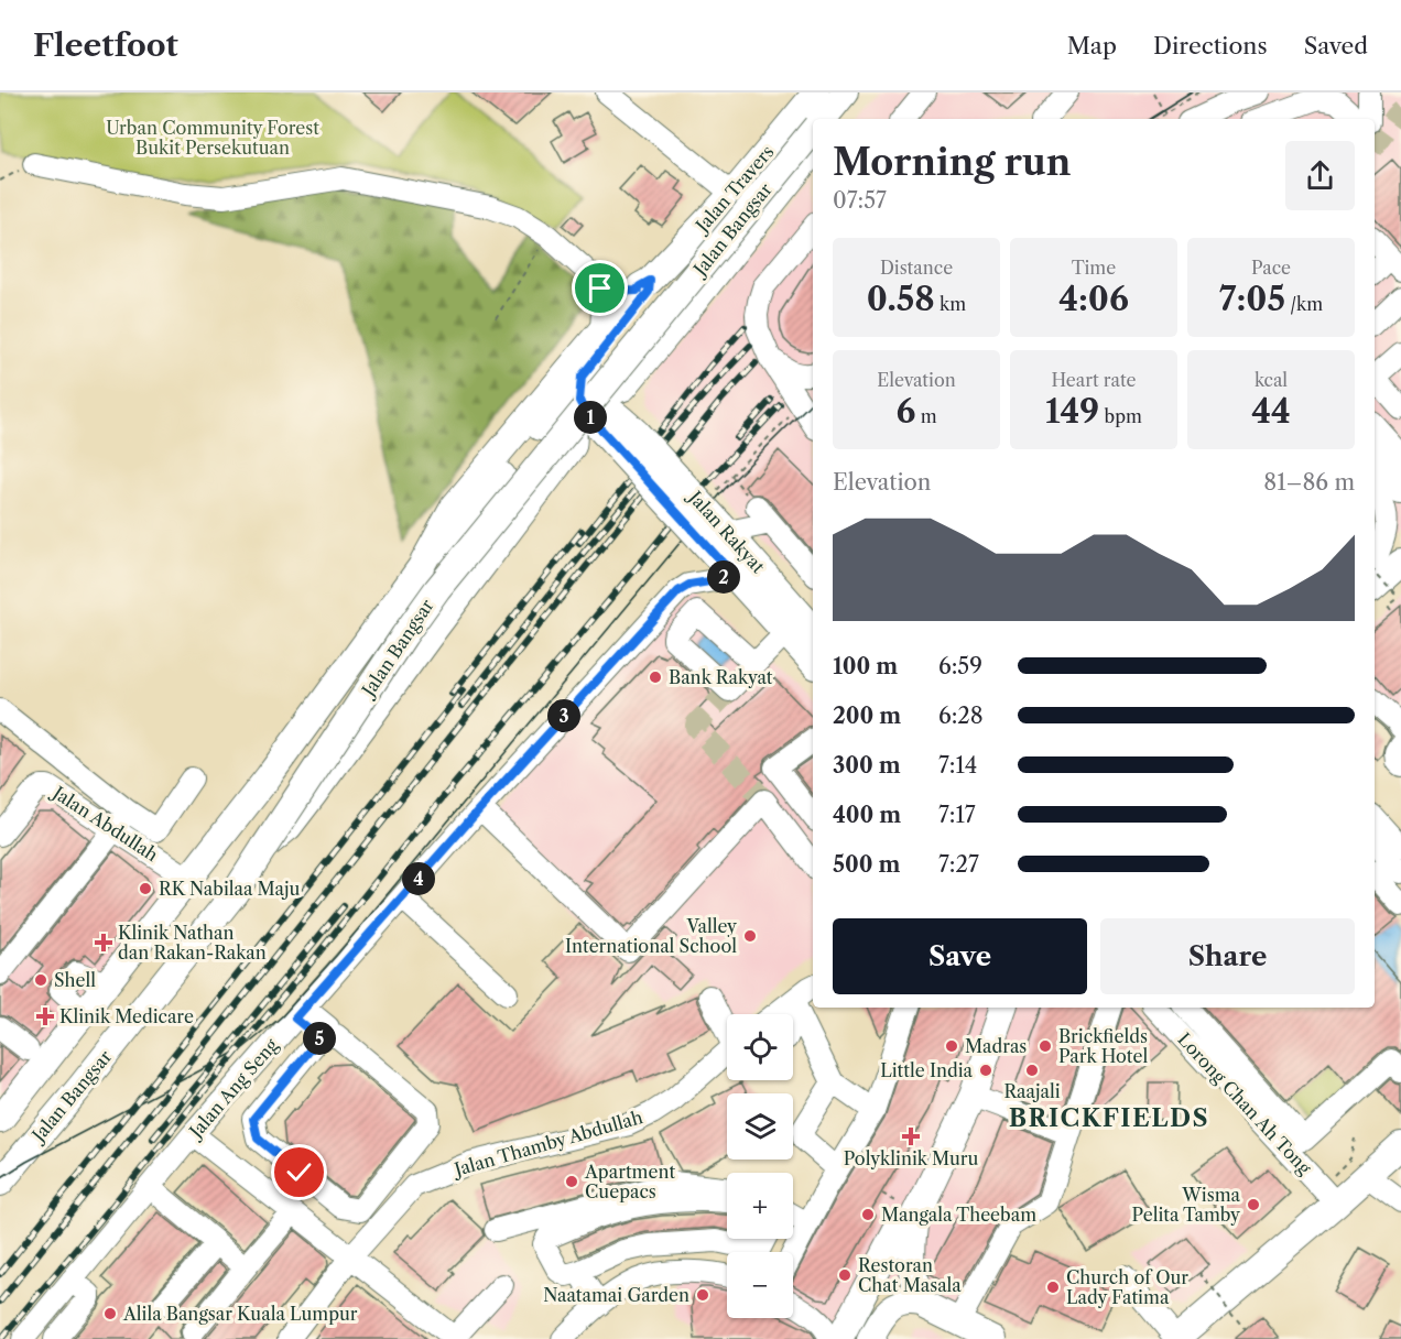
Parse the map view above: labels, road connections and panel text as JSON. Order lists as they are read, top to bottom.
{
  "streets": {
    "main road": ["Jalan Travers", "Jalan Bangsar", "Jalan Rakyat"],
    "street": [
      "Jalan Abdullah",
      "Jalan Ang Seng",
      "Lorong Chan Ah Tong",
      "Jalan Thamby Abdullah"
    ]
  },
  "crossings": [
    ["Jalan Travers", "Jalan Bangsar"],
    ["Jalan Bangsar", "Jalan Abdullah"],
    ["Jalan Rakyat", "Jalan Ang Seng"]
  ],
  "districts": ["BRICKFIELDS"],
  "parks": ["Urban Community Forest Bukit Persekutuan"],
  "places": {
    "other": [
      "Bank Rakyat",
      "RK Nabilaa Maju",
      "Valley International School",
      "Shell",
      "Madras",
      "Brickfields Park Hotel",
      "Little India",
      "Raajali",
      "Apartment Cuepacs",
      "Wisma Pelita Tamby",
      "Mangala Theebam",
      "Restoran Chat Masala",
      "Church of Our Lady Fatima",
      "Naatamai Garden",
      "Alila Bangsar Kuala Lumpur"
    ],
    "health": ["Klinik Nathan dan Rakan-Rakan", "Klinik Medicare", "Polyklinik Muru"]
  },
  "page": {
    "header": "Fleetfoot",
    "nav": ["Map", "Directions", "Saved"],
    "heading": ["Morning run", "07:57"],
    "stats": [
      ["Distance", "0.58 km"],
      ["Time", "4:06"],
      ["Pace", "7:05 /km"],
      ["Elevation", "6 m"],
      ["Heart rate", "149 bpm"],
      ["kcal", "44"]
    ],
    "pins": [
      "1",
      "2",
      "3",
      "4",
      "5"
    ],
    "chart": ["Elevation", "81–86 m"],
    "list": [
      {
        "name": "100 m",
        "note": "6:59"
      },
      {
        "name": "200 m",
        "note": "6:28"
      },
      {
        "name": "300 m",
        "note": "7:14"
      },
      {
        "name": "400 m",
        "note": "7:17"
      },
      {
        "name": "500 m",
        "note": "7:27"
      }
    ],
    "buttons": ["Save", "Share"],
    "map_buttons": ["+", "−"]
  }
}
